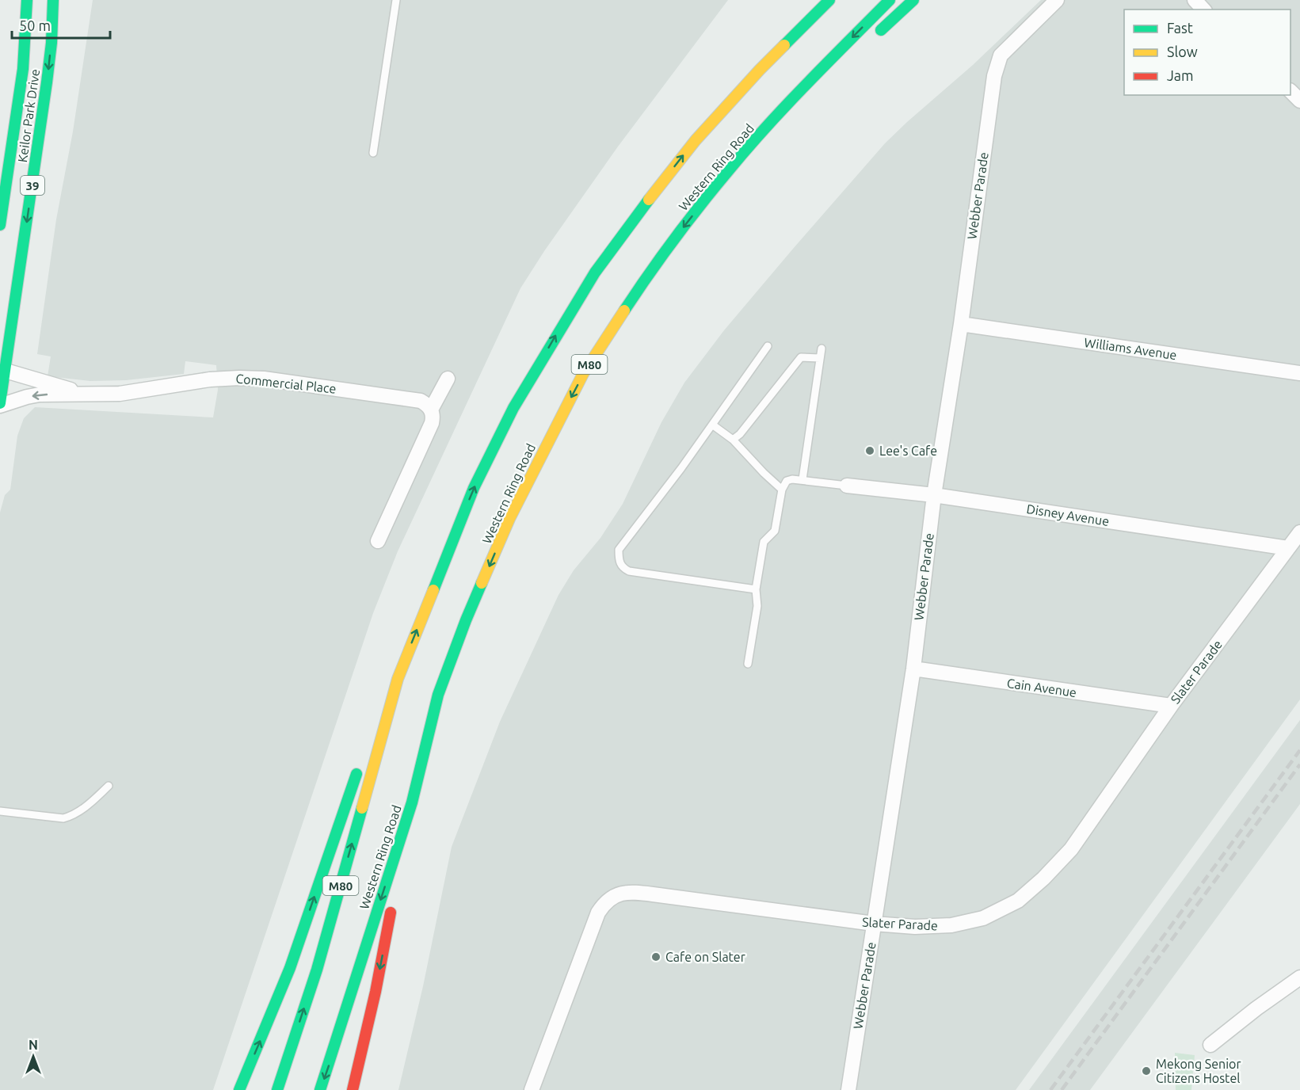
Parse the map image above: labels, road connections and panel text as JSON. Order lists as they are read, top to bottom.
{
  "streets": {
    "main road": [
      "Keilor Park Drive",
      "Western Ring Road",
      "39",
      "M80"
    ],
    "street": [
      "Webber Parade",
      "Williams Avenue",
      "Commercial Place",
      "Disney Avenue",
      "Slater Parade",
      "Cain Avenue"
    ]
  },
  "crossings": [
    ["Keilor Park Drive", "Commercial Place"],
    ["Webber Parade", "Williams Avenue"],
    ["Webber Parade", "Disney Avenue"],
    ["Webber Parade", "Slater Parade"],
    ["Webber Parade", "Cain Avenue"],
    ["Disney Avenue", "Slater Parade"],
    ["Slater Parade", "Cain Avenue"]
  ],
  "places": ["Lee's Cafe", "Cafe on Slater", "Mekong Senior Citizens Hostel"],
  "legend": ["Fast", "Slow", "Jam"],
  "scale_bar": "50 m",
  "north": "top"
}
